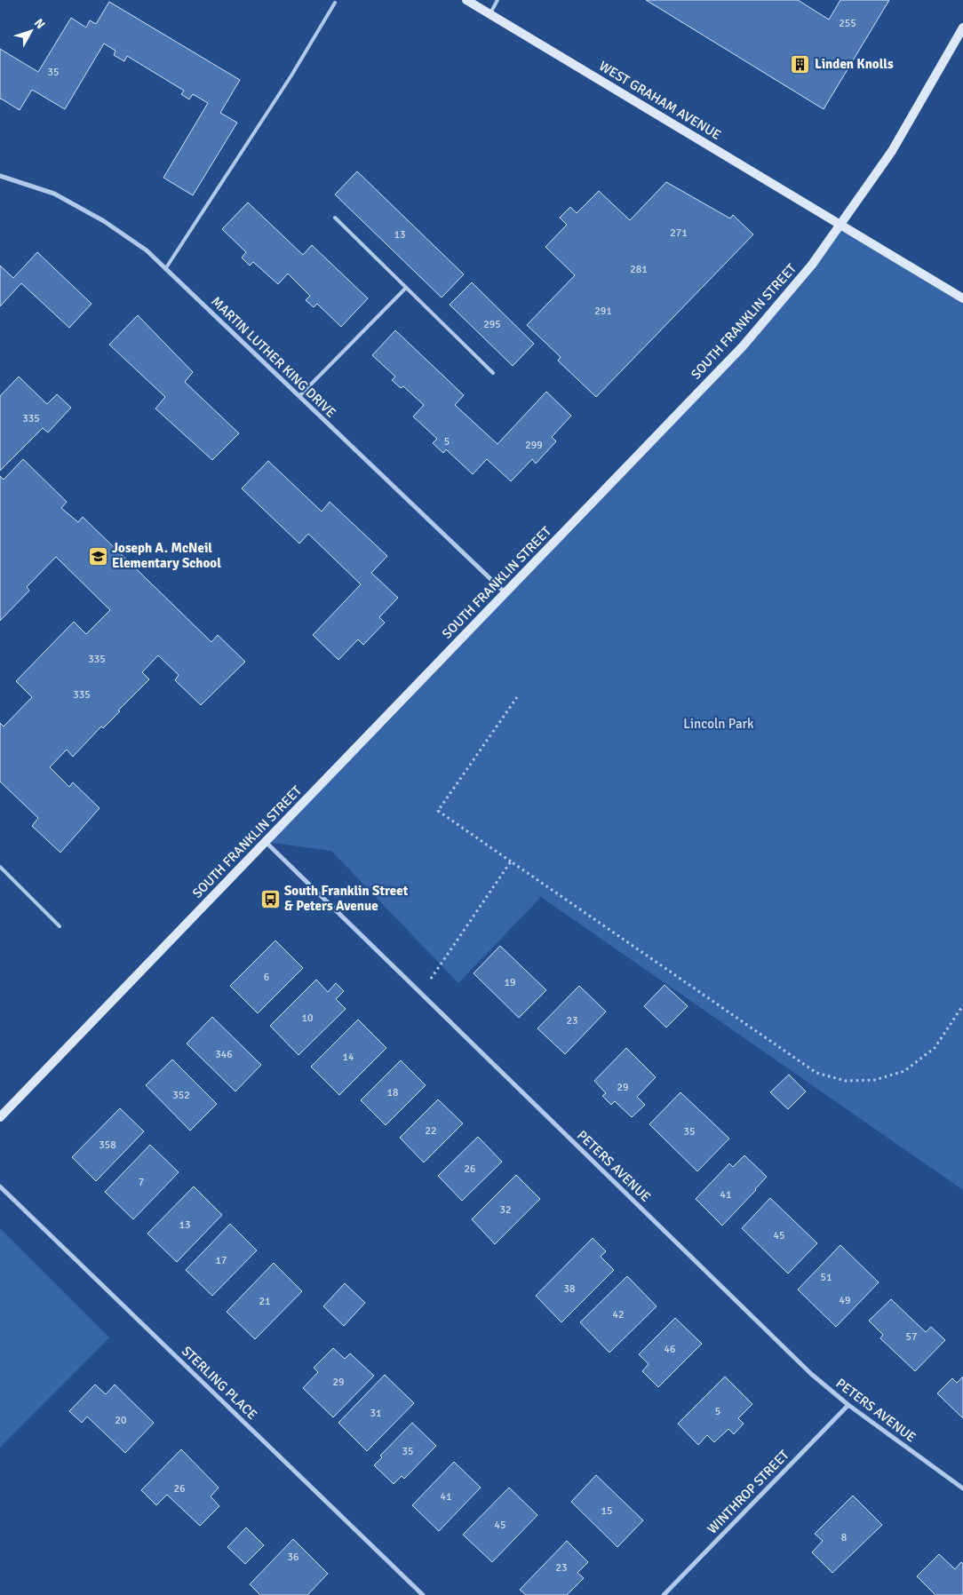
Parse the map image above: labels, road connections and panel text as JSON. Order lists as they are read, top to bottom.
{
  "streets": {
    "main road": ["WEST GRAHAM AVENUE", "SOUTH FRANKLIN STREET"],
    "street": [
      "MARTIN LUTHER KING DRIVE",
      "PETERS AVENUE",
      "STERLING PLACE",
      "WINTHROP STREET"
    ]
  },
  "crossings": [
    ["WEST GRAHAM AVENUE", "SOUTH FRANKLIN STREET"],
    ["SOUTH FRANKLIN STREET", "MARTIN LUTHER KING DRIVE"],
    ["SOUTH FRANKLIN STREET", "PETERS AVENUE"],
    ["PETERS AVENUE", "WINTHROP STREET"]
  ],
  "parks": ["Lincoln Park"],
  "places": {
    "building": ["Linden Knolls"],
    "school or university": ["Joseph A. McNeil Elementary School"],
    "bus stop": ["South Franklin Street & Peters Avenue"]
  },
  "house_numbers": [
    "255",
    "35",
    "271",
    "13",
    "281",
    "291",
    "295",
    "335",
    "5",
    "299",
    "335",
    "335",
    "6",
    "19",
    "10",
    "23",
    "346",
    "14",
    "29",
    "18",
    "352",
    "22",
    "35",
    "358",
    "26",
    "7",
    "41",
    "32",
    "13",
    "45",
    "17",
    "51",
    "38",
    "49",
    "21",
    "42",
    "57",
    "46",
    "29",
    "5",
    "31",
    "20",
    "35",
    "26",
    "41",
    "15",
    "45",
    "8",
    "36",
    "23"
  ],
  "north": "top right"
}
